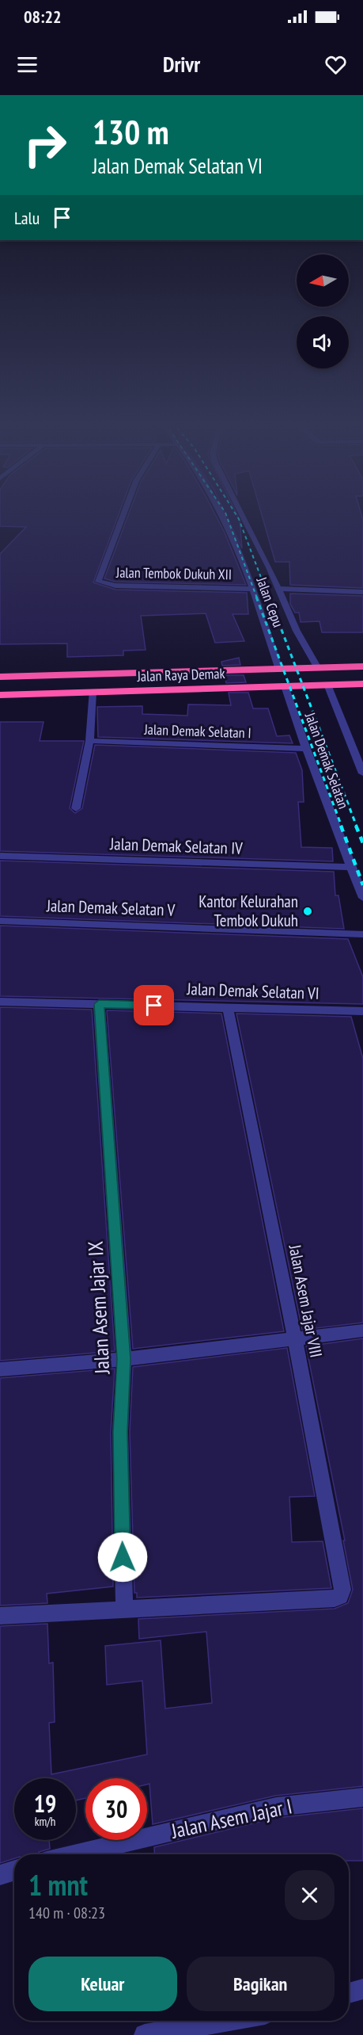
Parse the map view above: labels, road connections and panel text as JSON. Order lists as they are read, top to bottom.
{
  "streets": {
    "highway": ["Jalan Raya Demak"],
    "street": [
      "Jalan Tembok Dukuh XII",
      "Jalan Cepu",
      "Jalan Demak Selatan I",
      "Jalan Demak Selatan",
      "Jalan Demak Selatan IV",
      "Jalan Demak Selatan V",
      "Jalan Demak Selatan VI",
      "Jalan Asem Jajar VIII",
      "Jalan Asem Jajar IX",
      "Jalan Asem Jajar I"
    ]
  },
  "crossings": [
    ["Jalan Tembok Dukuh XII", "Jalan Cepu"],
    ["Jalan Cepu", "Jalan Raya Demak"],
    ["Jalan Raya Demak", "Jalan Demak Selatan"],
    ["Jalan Demak Selatan I", "Jalan Demak Selatan"],
    ["Jalan Demak Selatan", "Jalan Demak Selatan IV"],
    ["Jalan Demak Selatan VI", "Jalan Asem Jajar VIII"],
    ["Jalan Demak Selatan VI", "Jalan Asem Jajar IX"],
    ["Jalan Asem Jajar VIII", "Jalan Asem Jajar IX"]
  ],
  "places": ["Kantor Kelurahan Tembok Dukuh"],
  "north": "left",
  "page": {
    "status": "08:22",
    "header": "Drivr",
    "turn": ["130 m", "Jalan Demak Selatan VI"],
    "then": "Lalu",
    "speed": "19 km/h",
    "limit": "30",
    "heading": ["1 mnt", "140 m · 08:23"],
    "buttons": ["Keluar", "Bagikan"]
  }
}
